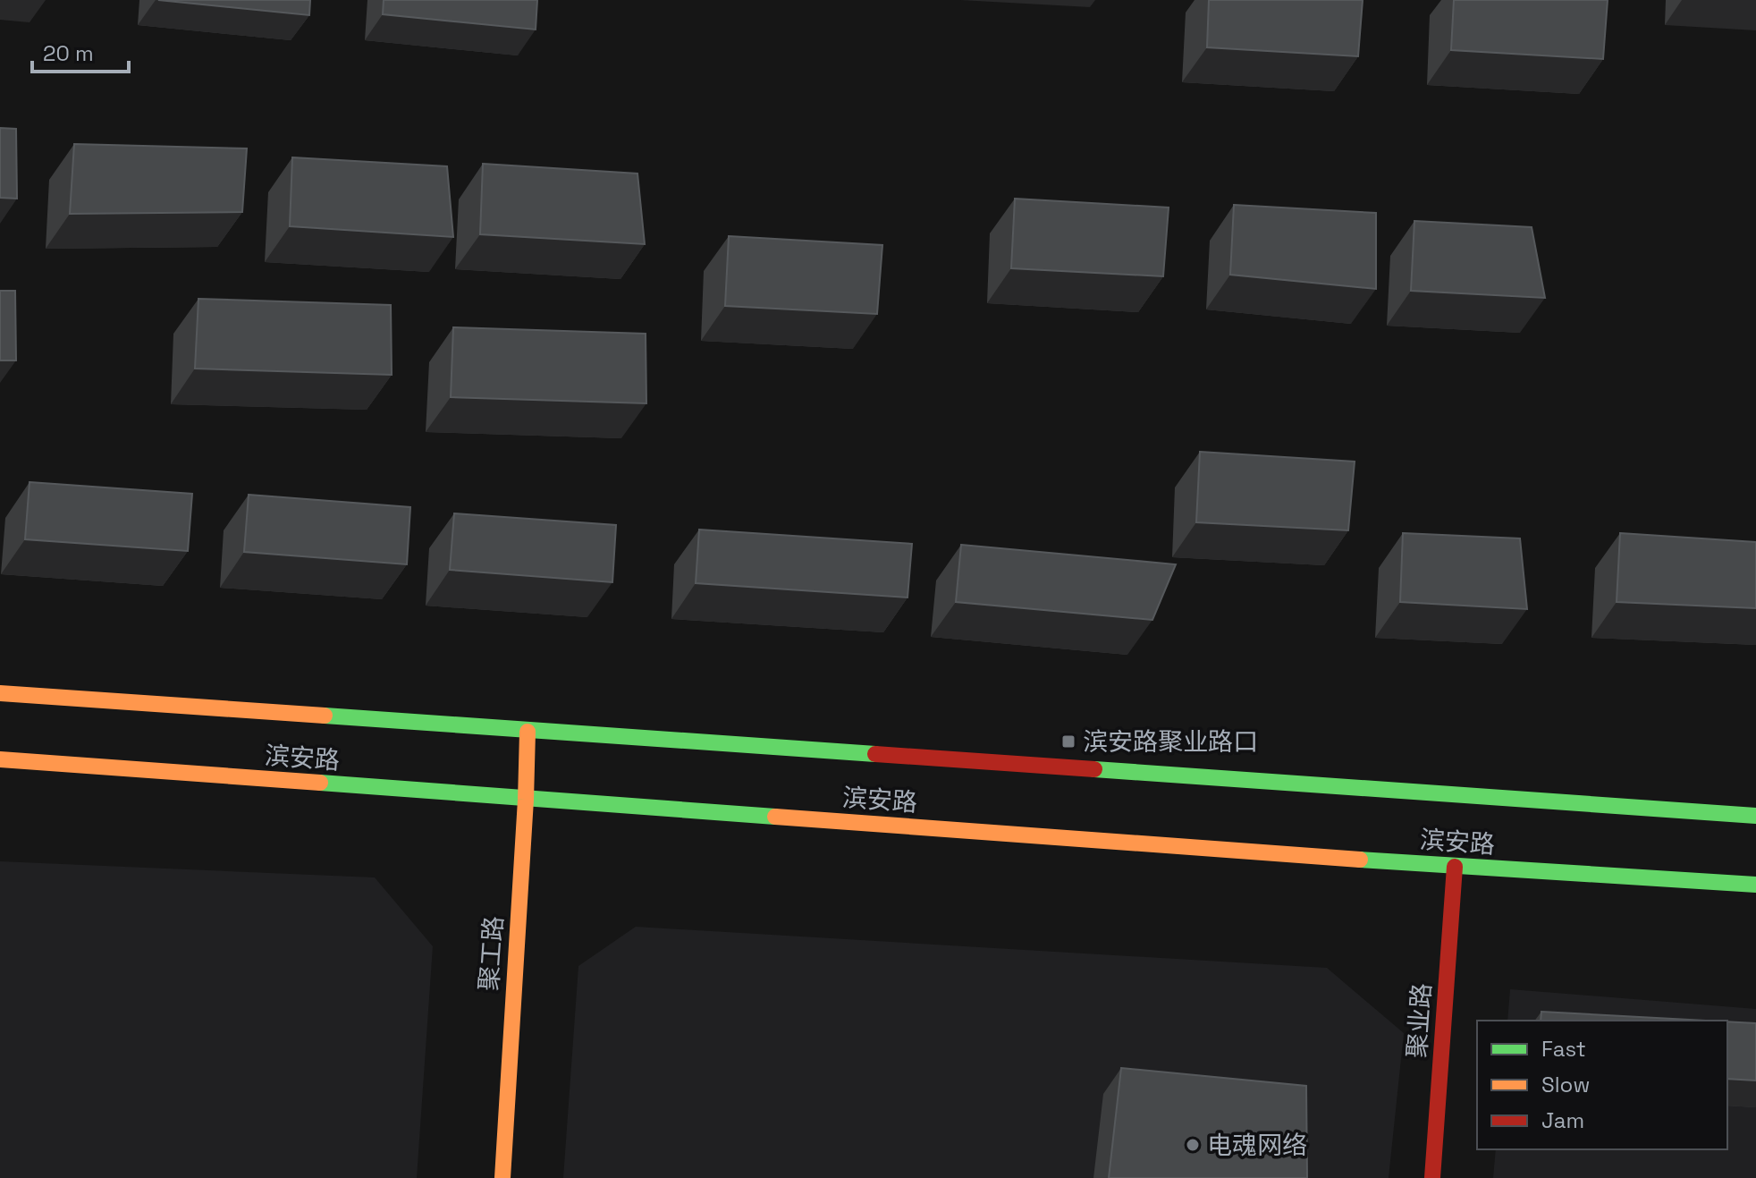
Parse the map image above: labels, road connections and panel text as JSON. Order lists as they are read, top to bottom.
{
  "streets": {
    "main road": ["滨安路", "聚工路", "聚业路"]
  },
  "crossings": [
    ["滨安路", "聚工路"],
    ["滨安路", "聚业路"]
  ],
  "places": {
    "transit": ["滨安路聚业路口"],
    "other": ["电魂网络"]
  },
  "legend": ["Fast", "Slow", "Jam"],
  "scale_bar": "20 m"
}
